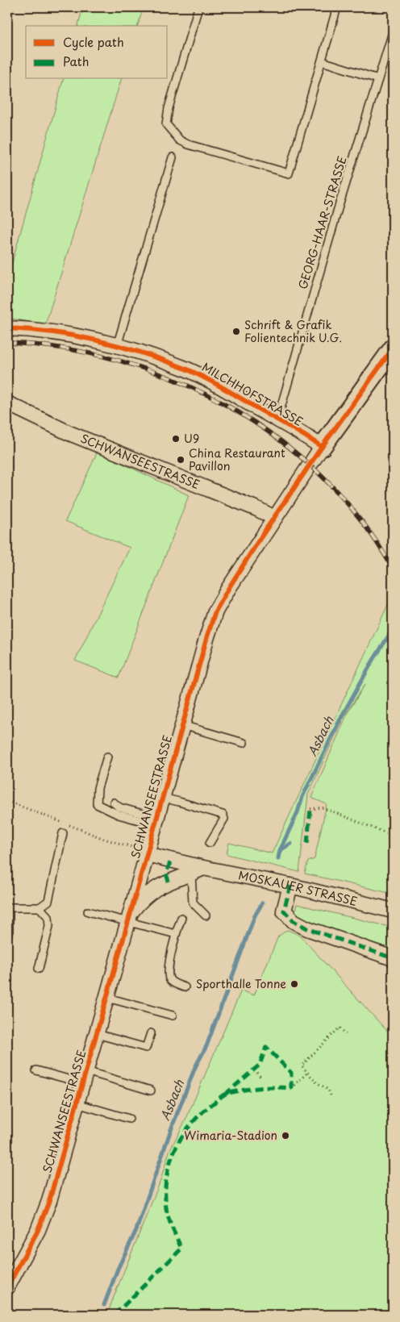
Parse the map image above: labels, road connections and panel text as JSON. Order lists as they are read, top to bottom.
{
  "streets": {
    "street": ["MILCHHOFSTRASSE", "SCHWANSEESTRASSE", "MOSKAUER STRASSE"],
    "lane": ["GEORG-HAAR-STRASSE"]
  },
  "crossings": [
    ["GEORG-HAAR-STRASSE", "MILCHHOFSTRASSE"],
    ["MILCHHOFSTRASSE", "SCHWANSEESTRASSE"],
    ["SCHWANSEESTRASSE", "MOSKAUER STRASSE"]
  ],
  "water": ["Asbach"],
  "places": [
    "Schrift & Grafik Folientechnik U.G.",
    "U9",
    "China Restaurant Pavillon",
    "Sporthalle Tonne",
    "Wimaria-Stadion"
  ],
  "legend": ["Cycle path", "Path"]
}
